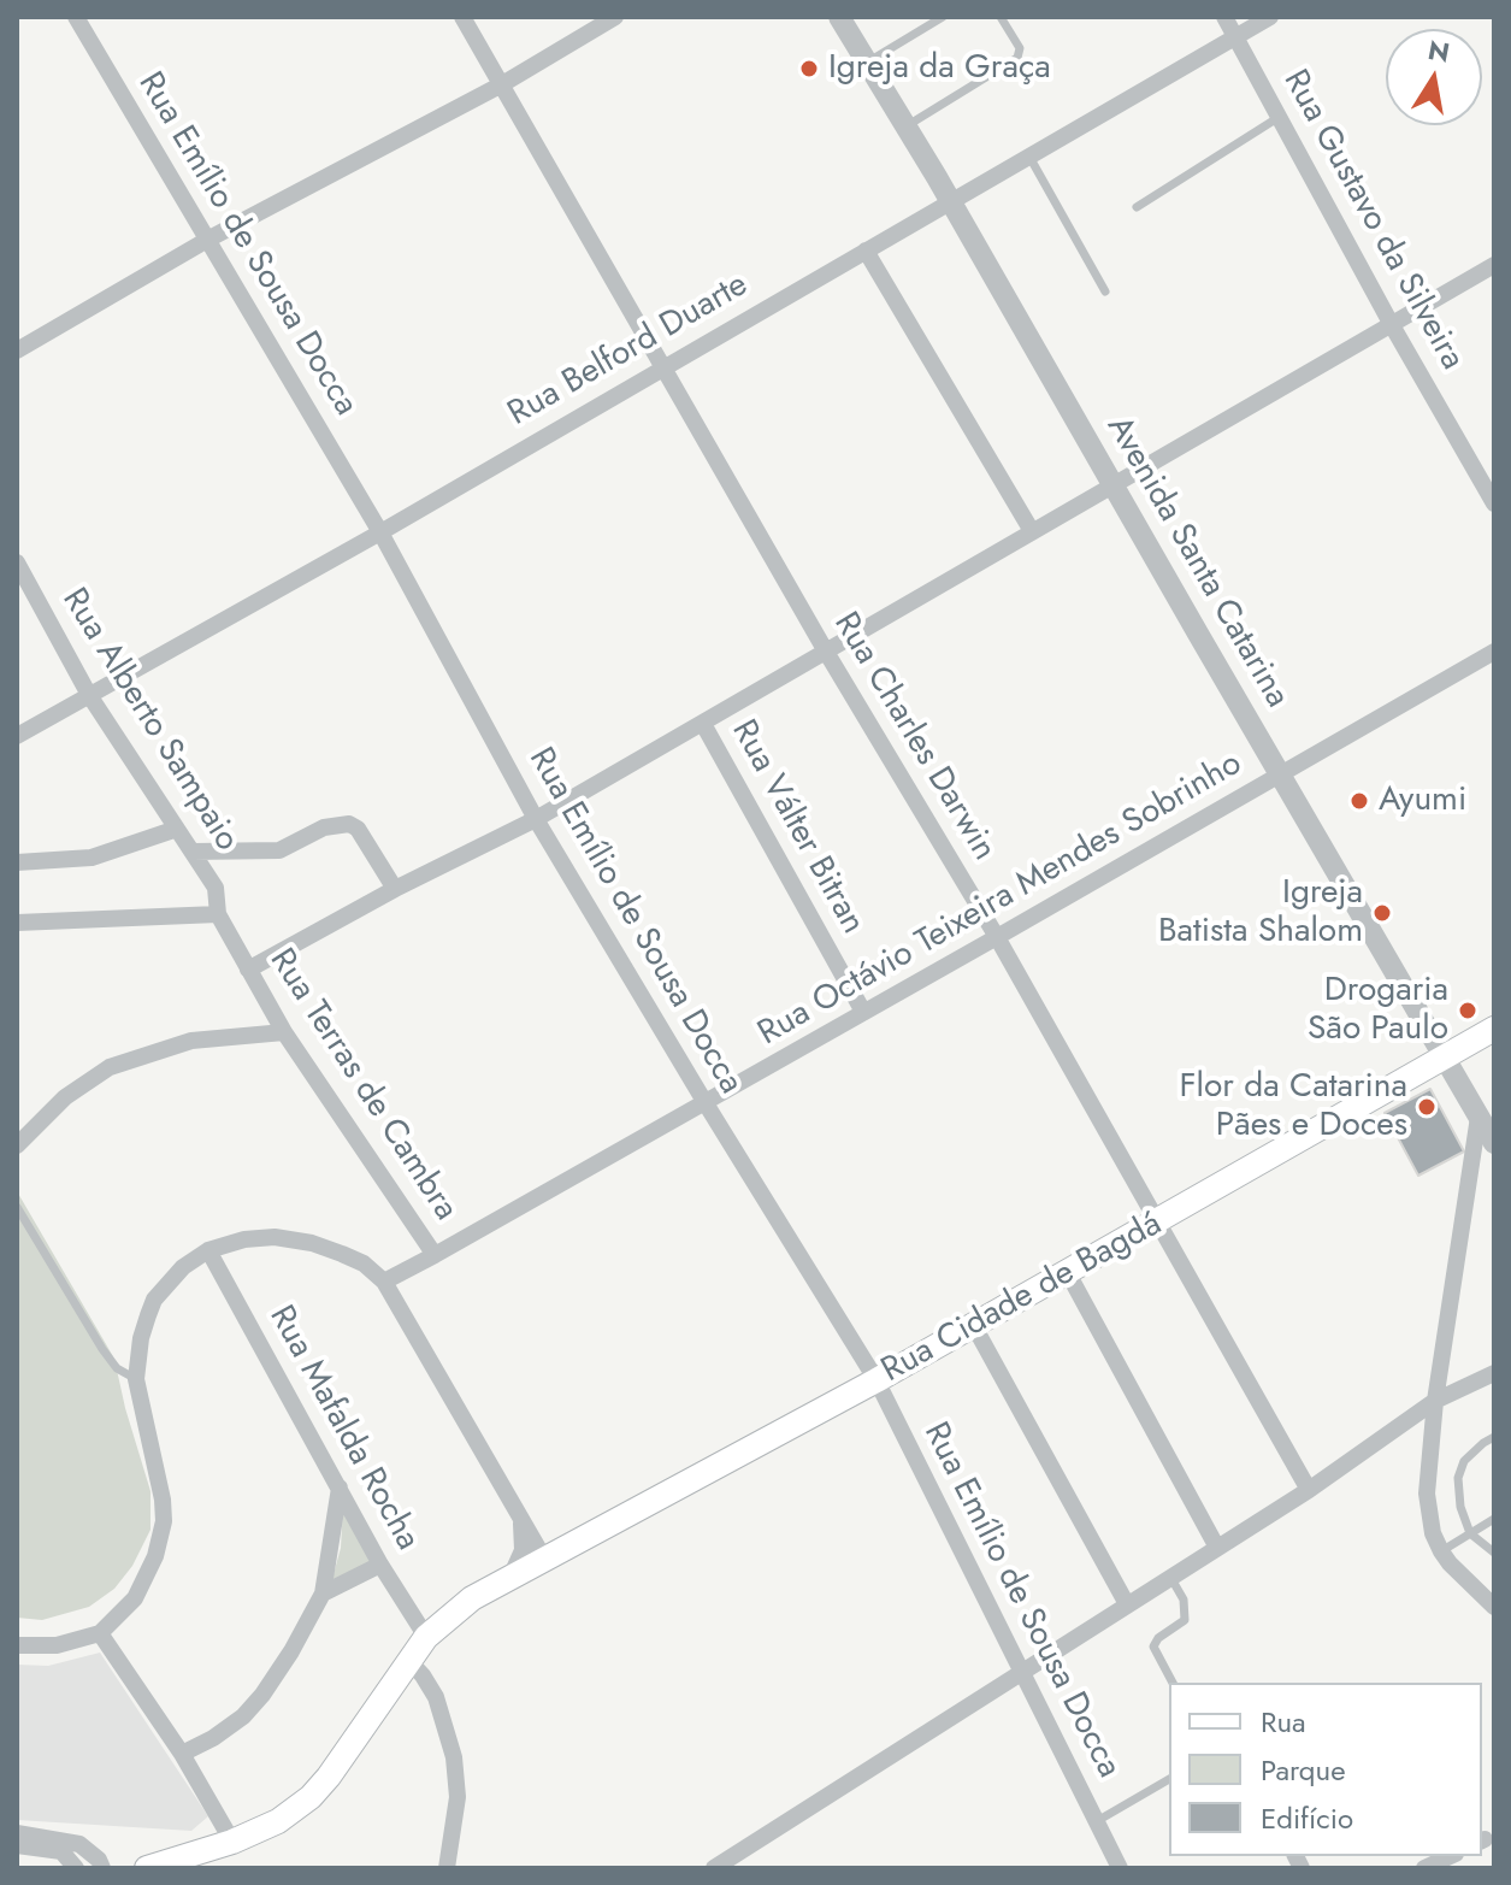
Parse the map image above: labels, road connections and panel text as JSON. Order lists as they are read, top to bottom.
{
  "streets": {
    "main road": ["Rua Cidade de Bagdá"],
    "street": [
      "Rua Gustavo da Silveira",
      "Rua Emílio de Sousa Docca",
      "Rua Belford Duarte",
      "Avenida Santa Catarina",
      "Rua Alberto Sampaio",
      "Rua Charles Darwin",
      "Rua Válter Bitran",
      "Rua Octávio Teixeira Mendes Sobrinho",
      "Rua Terras de Cambra",
      "Rua Mafalda Rocha"
    ]
  },
  "crossings": [
    ["Rua Gustavo da Silveira", "Rua Belford Duarte"],
    ["Rua Emílio de Sousa Docca", "Rua Belford Duarte"],
    ["Rua Emílio de Sousa Docca", "Rua Octávio Teixeira Mendes Sobrinho"],
    ["Rua Emílio de Sousa Docca", "Rua Cidade de Bagdá"],
    ["Rua Belford Duarte", "Avenida Santa Catarina"],
    ["Rua Belford Duarte", "Rua Alberto Sampaio"],
    ["Rua Belford Duarte", "Rua Charles Darwin"],
    ["Avenida Santa Catarina", "Rua Octávio Teixeira Mendes Sobrinho"],
    ["Avenida Santa Catarina", "Rua Cidade de Bagdá"],
    ["Rua Alberto Sampaio", "Rua Terras de Cambra"],
    ["Rua Charles Darwin", "Rua Octávio Teixeira Mendes Sobrinho"],
    ["Rua Charles Darwin", "Rua Cidade de Bagdá"],
    ["Rua Válter Bitran", "Rua Octávio Teixeira Mendes Sobrinho"],
    ["Rua Octávio Teixeira Mendes Sobrinho", "Rua Terras de Cambra"],
    ["Rua Cidade de Bagdá", "Rua Mafalda Rocha"]
  ],
  "places": [
    "Igreja da Graça",
    "Ayumi",
    "Igreja Batista Shalom",
    "Drogaria São Paulo",
    "Flor da Catarina Pães e Doces"
  ],
  "legend": ["Rua", "Parque", "Edifício"],
  "north": "top"
}
